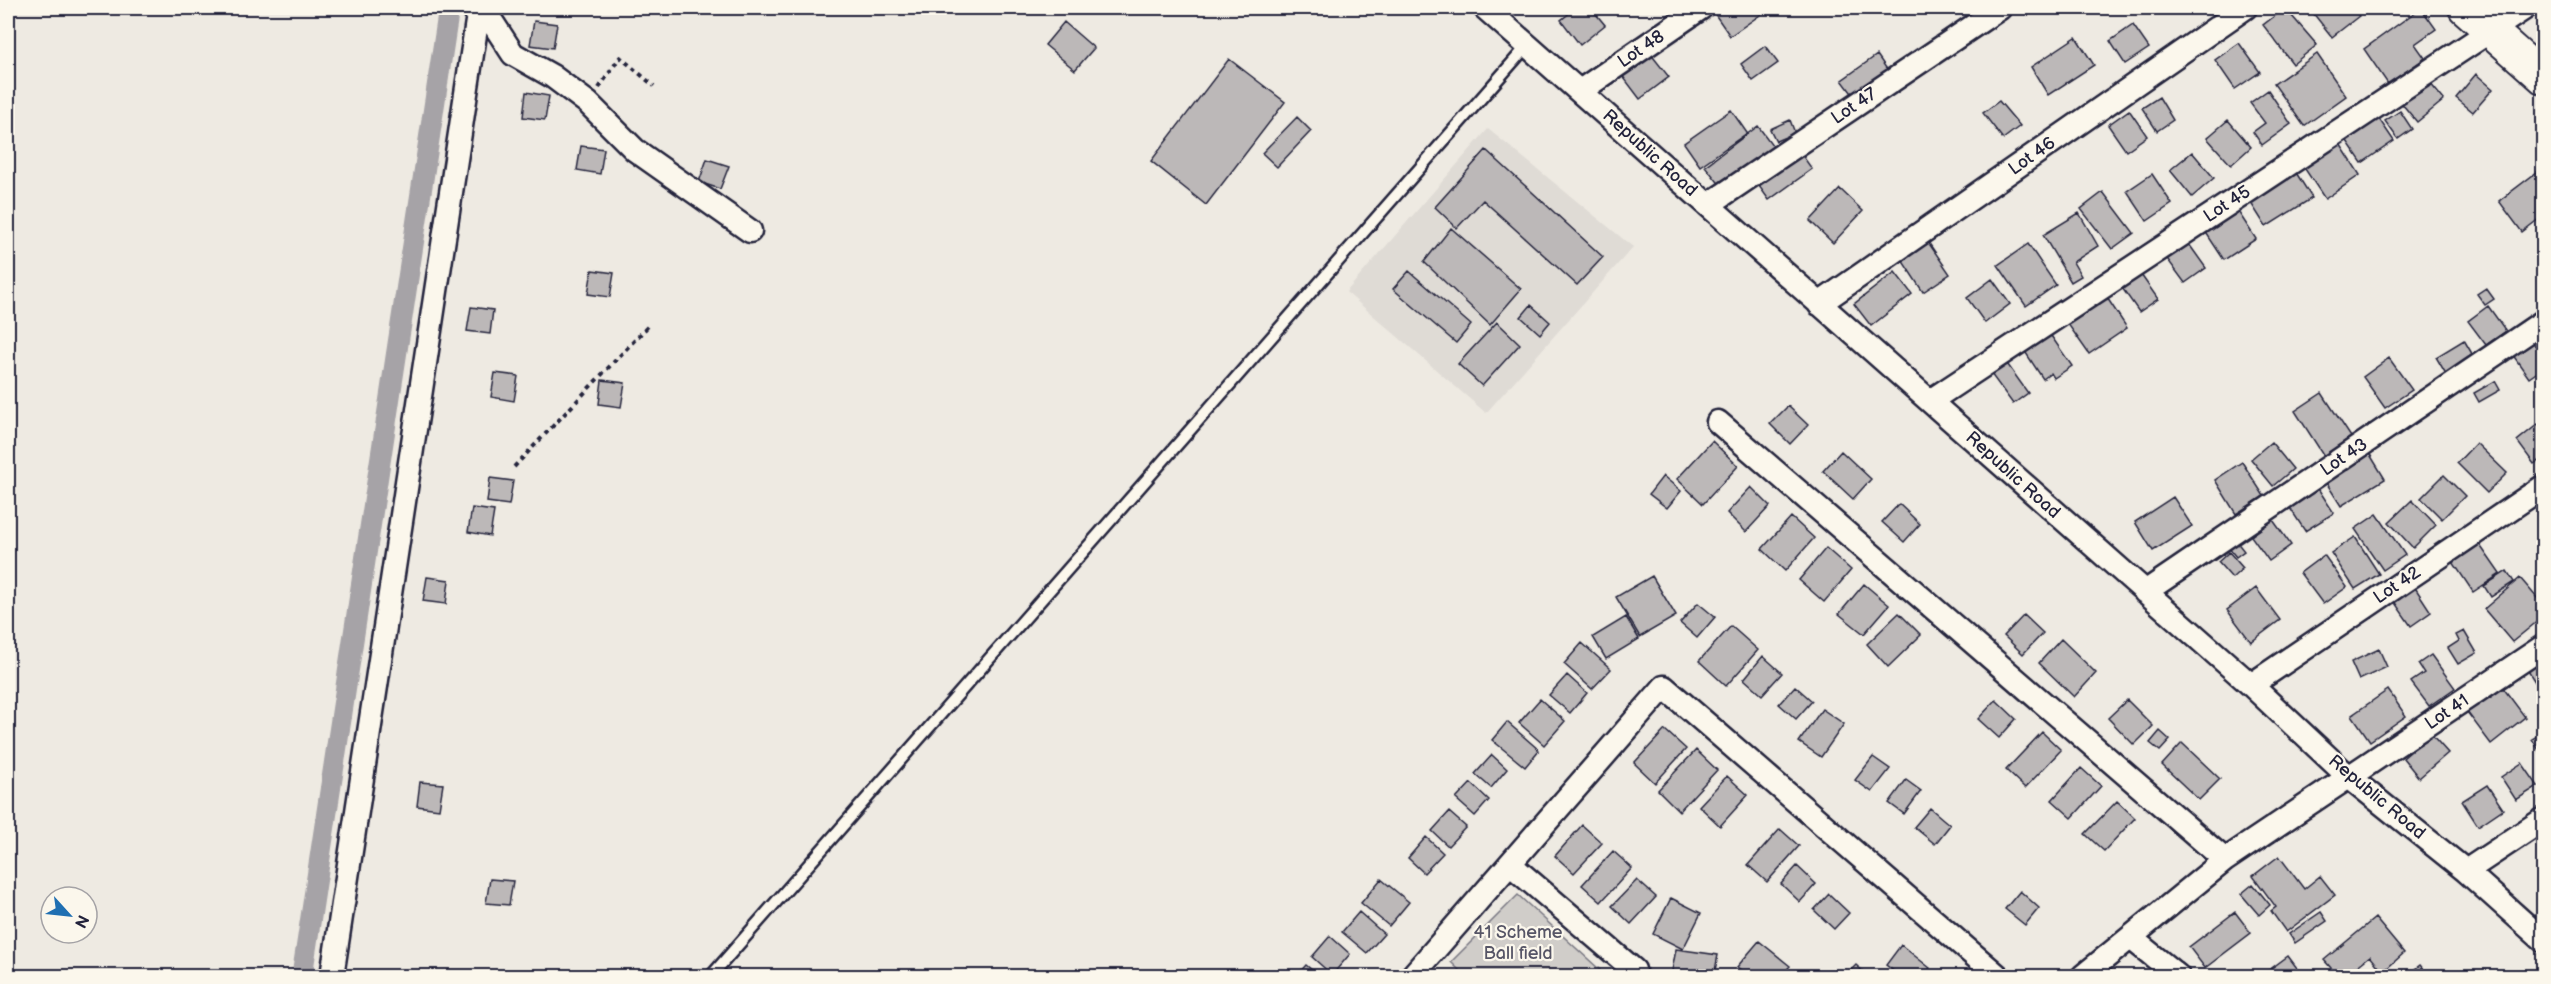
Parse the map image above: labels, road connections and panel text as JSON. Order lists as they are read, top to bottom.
{
  "streets": {
    "street": [
      "Lot 48",
      "Lot 47",
      "Republic Road",
      "Lot 46",
      "Lot 45",
      "Lot 43",
      "Lot 42",
      "Lot 41"
    ]
  },
  "crossings": [
    ["Lot 48", "Republic Road"],
    ["Lot 47", "Republic Road"],
    ["Republic Road", "Lot 46"],
    ["Republic Road", "Lot 45"],
    ["Republic Road", "Lot 43"],
    ["Republic Road", "Lot 42"],
    ["Republic Road", "Lot 41"]
  ],
  "parks": ["41 Scheme Ball field"],
  "north": "bottom right"
}
